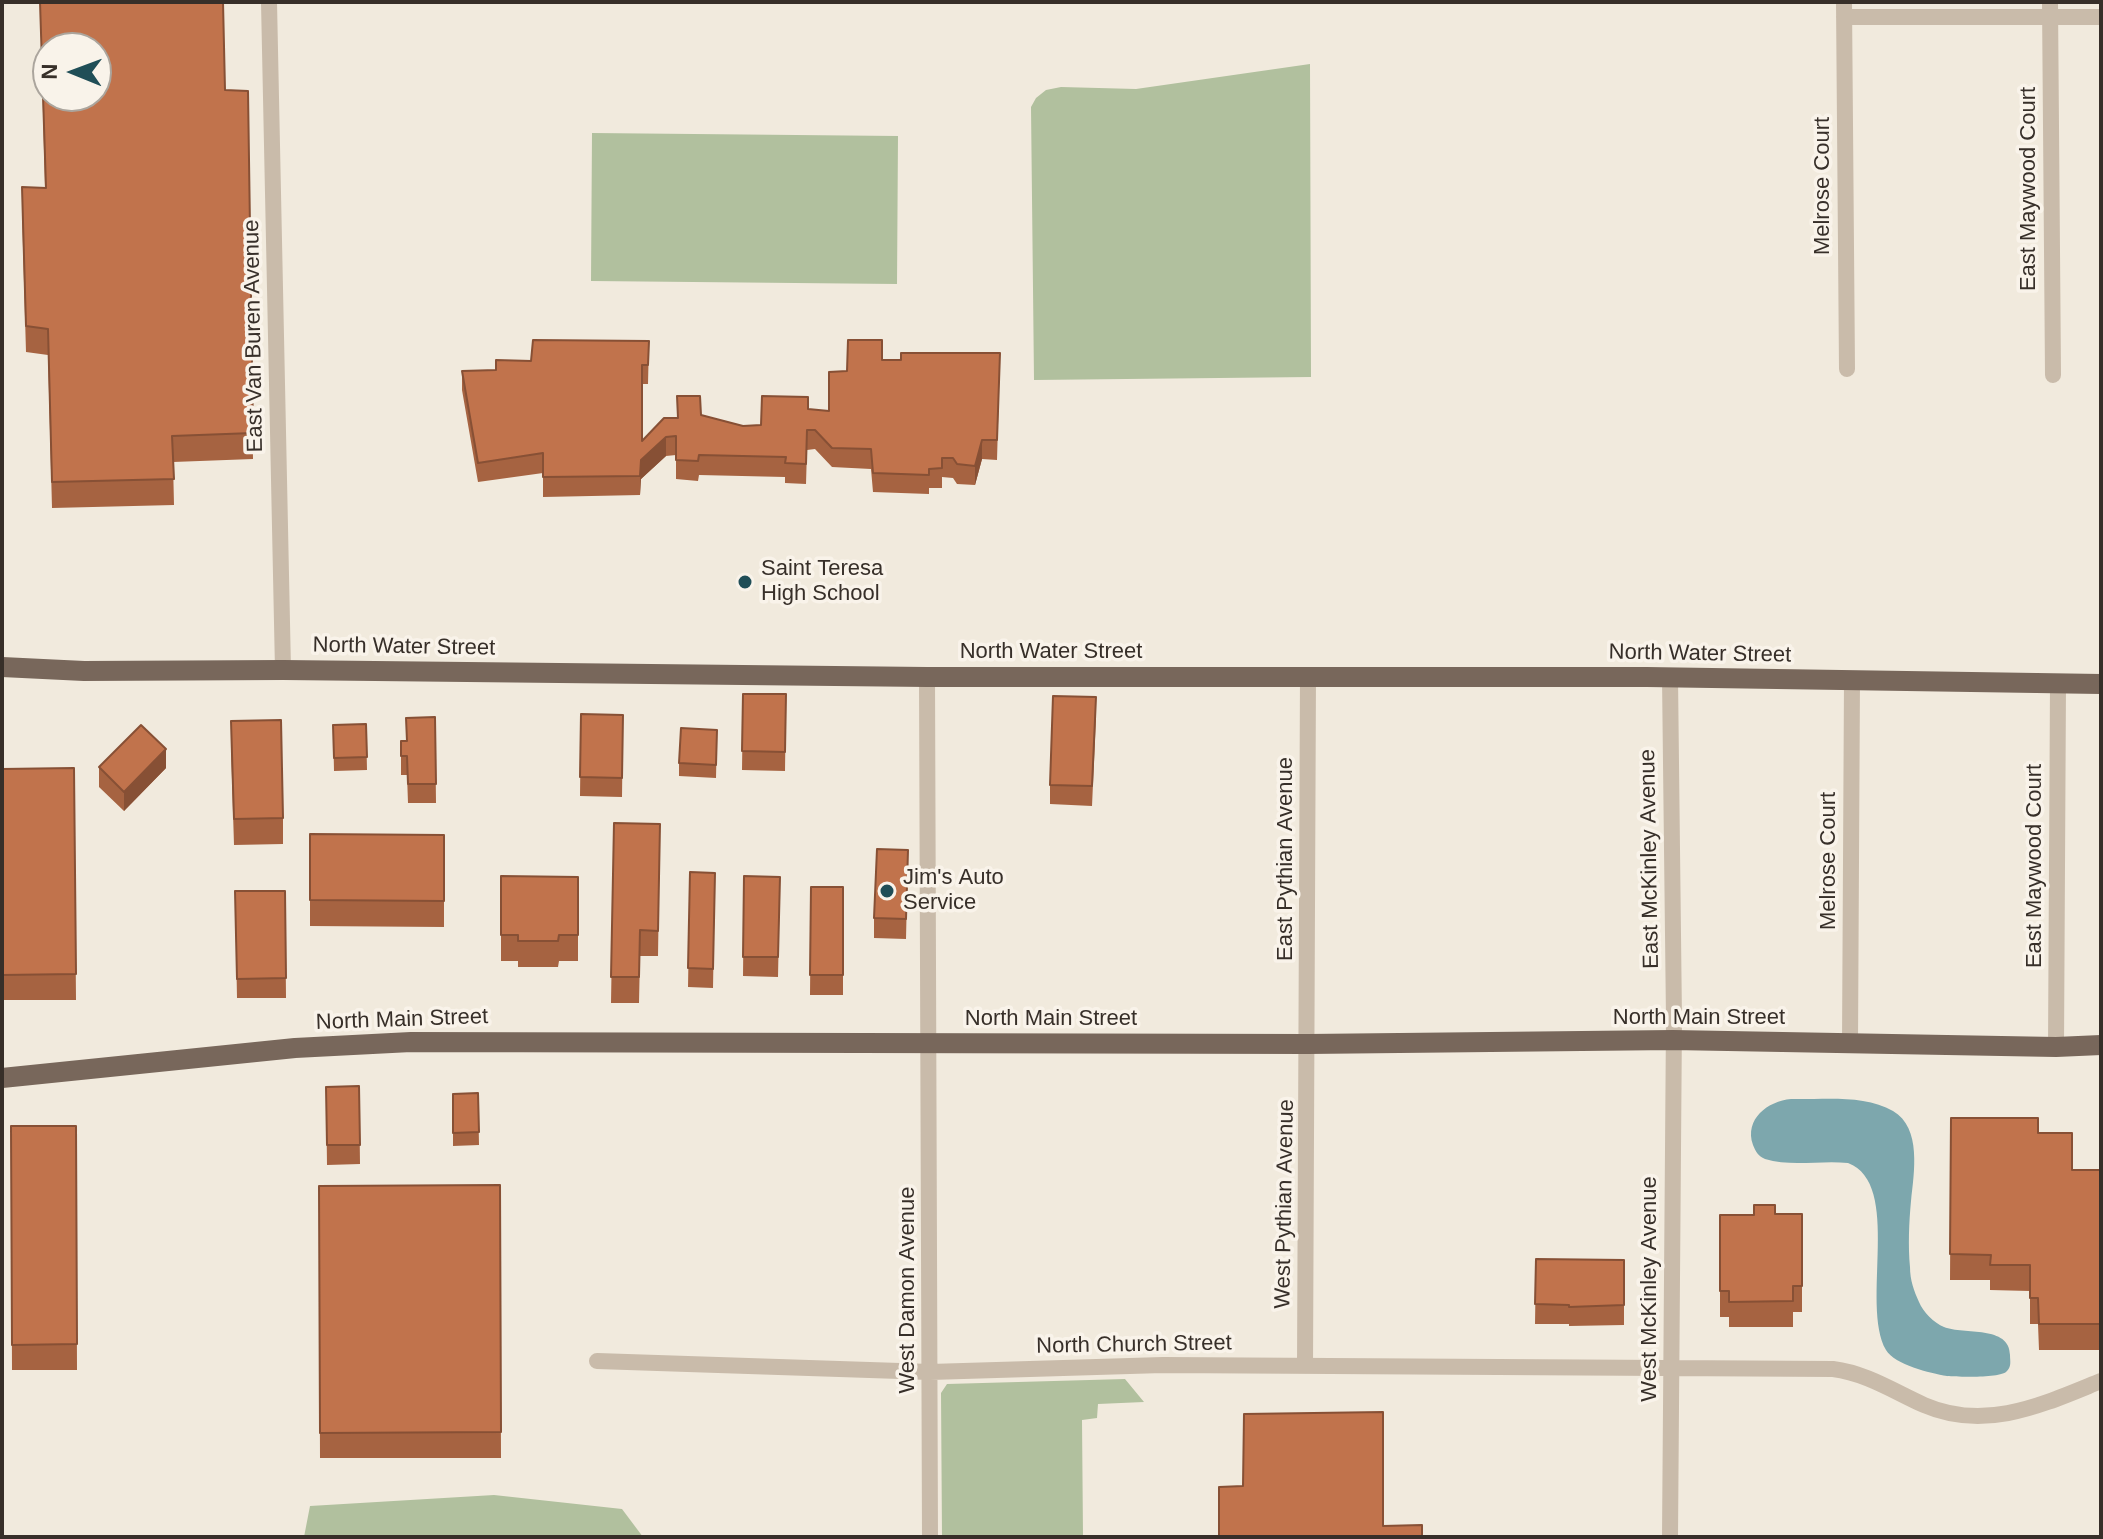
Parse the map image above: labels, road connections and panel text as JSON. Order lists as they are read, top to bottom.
{
  "streets": {
    "main road": ["North Water Street", "North Main Street"],
    "street": [
      "Melrose Court",
      "East Maywood Court",
      "East Van Buren Avenue",
      "East Pythian Avenue",
      "East McKinley Avenue",
      "West Pythian Avenue",
      "West McKinley Avenue",
      "West Damon Avenue",
      "North Church Street"
    ]
  },
  "crossings": [
    ["Melrose Court", "North Water Street"],
    ["Melrose Court", "North Main Street"],
    ["East Maywood Court", "North Water Street"],
    ["East Maywood Court", "North Main Street"],
    ["East Van Buren Avenue", "North Water Street"],
    ["North Water Street", "East Pythian Avenue"],
    ["North Water Street", "East McKinley Avenue"],
    ["North Water Street", "West Damon Avenue"],
    ["East Pythian Avenue", "North Main Street"],
    ["East Pythian Avenue", "West Pythian Avenue"],
    ["East McKinley Avenue", "North Main Street"],
    ["East McKinley Avenue", "West McKinley Avenue"],
    ["North Main Street", "West Pythian Avenue"],
    ["North Main Street", "West McKinley Avenue"],
    ["North Main Street", "West Damon Avenue"],
    ["West Pythian Avenue", "North Church Street"],
    ["West McKinley Avenue", "North Church Street"],
    ["West Damon Avenue", "North Church Street"]
  ],
  "places": ["Saint Teresa High School", "Jim's Auto Service"],
  "north": "left"
}
